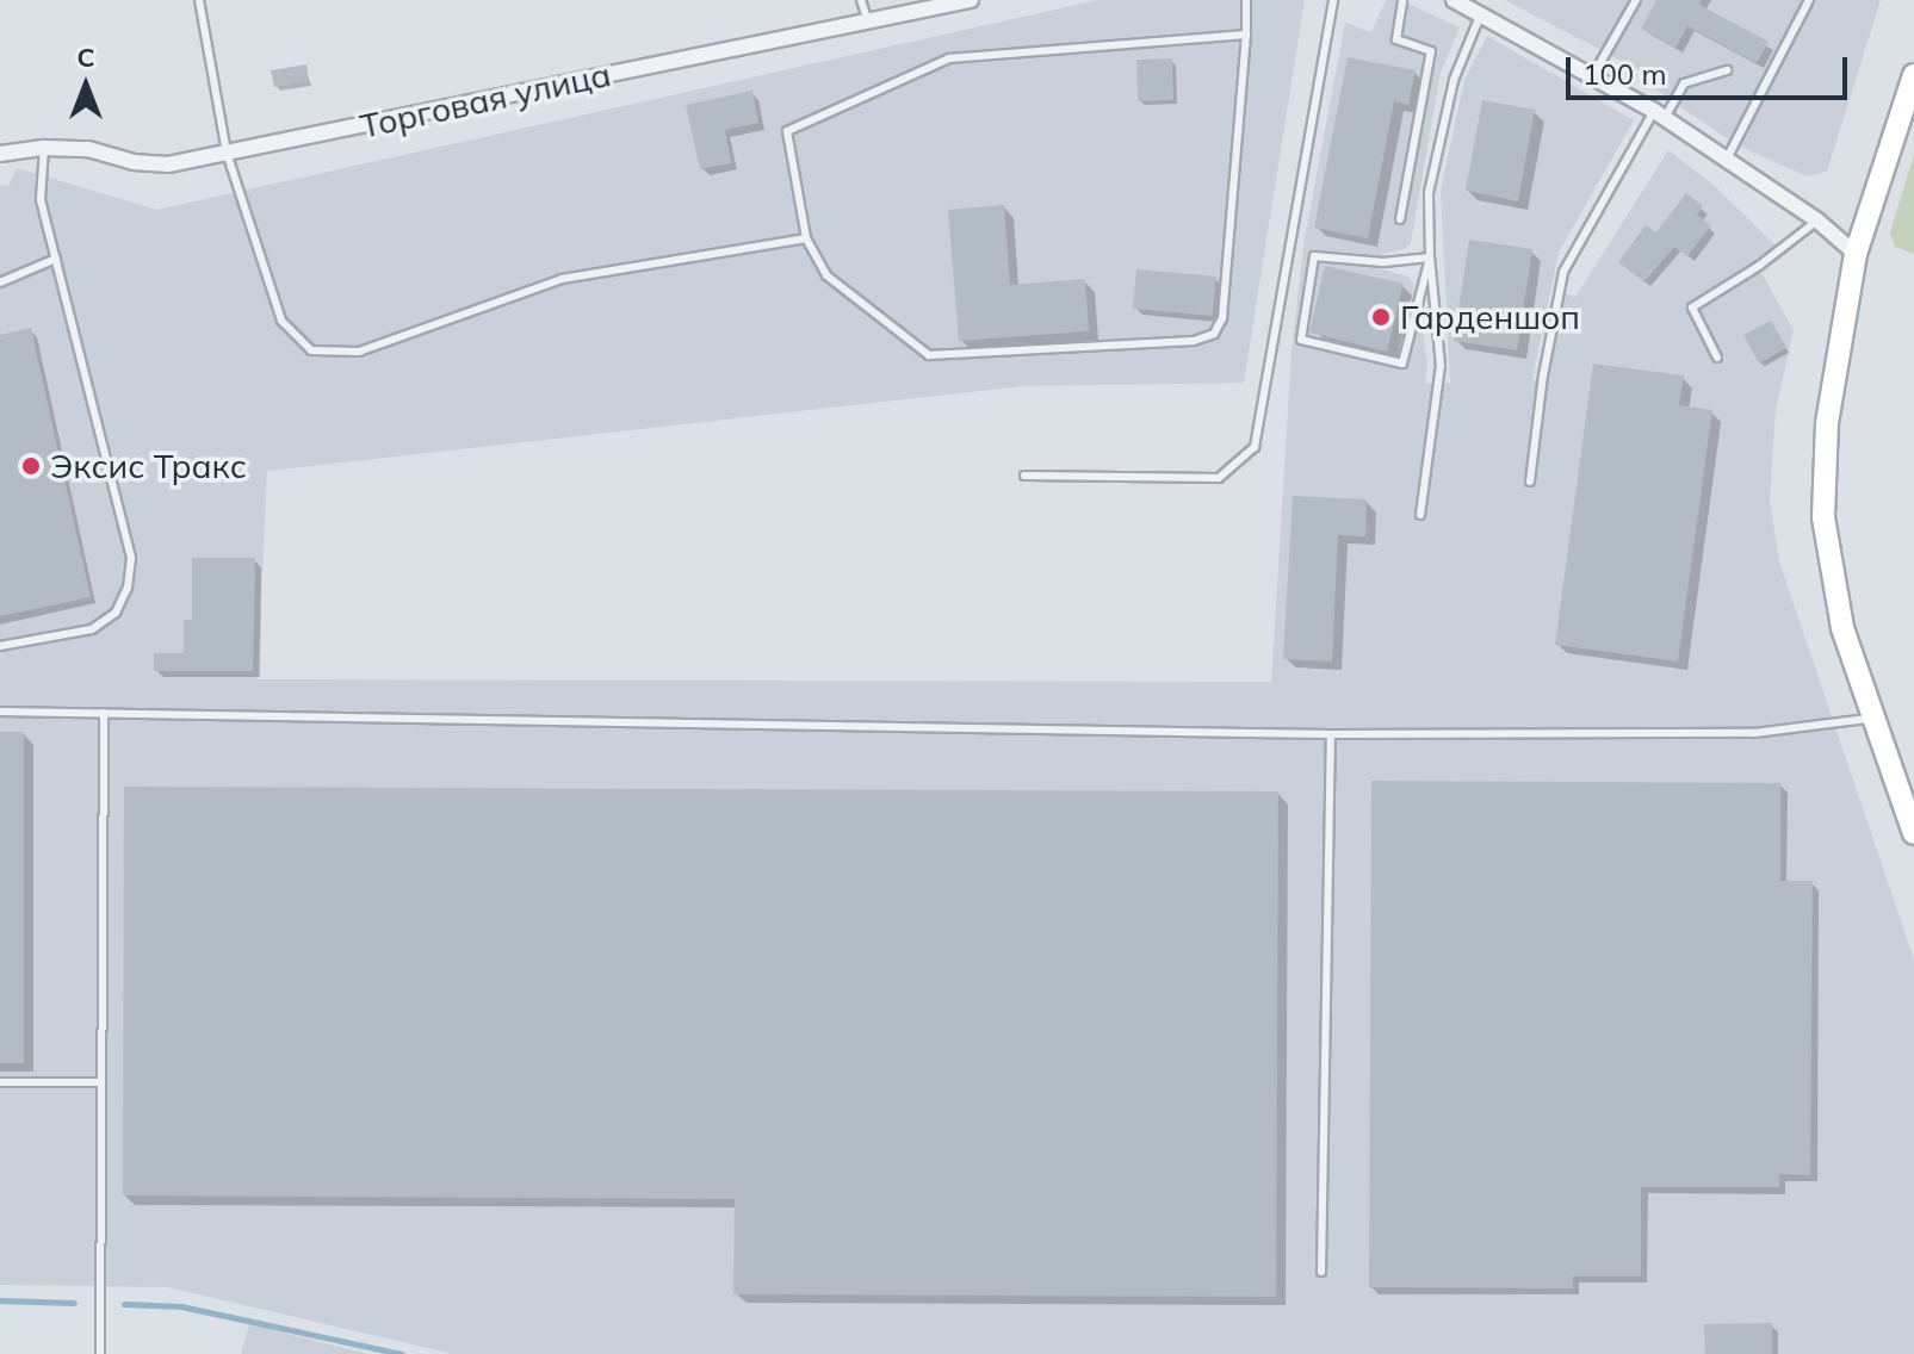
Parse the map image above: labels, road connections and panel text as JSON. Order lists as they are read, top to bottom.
{
  "streets": {
    "street": ["Торговая улица"]
  },
  "places": ["Гарденшоп", "Эксис Тракс"],
  "scale_bar": "100 m",
  "north": "top"
}
